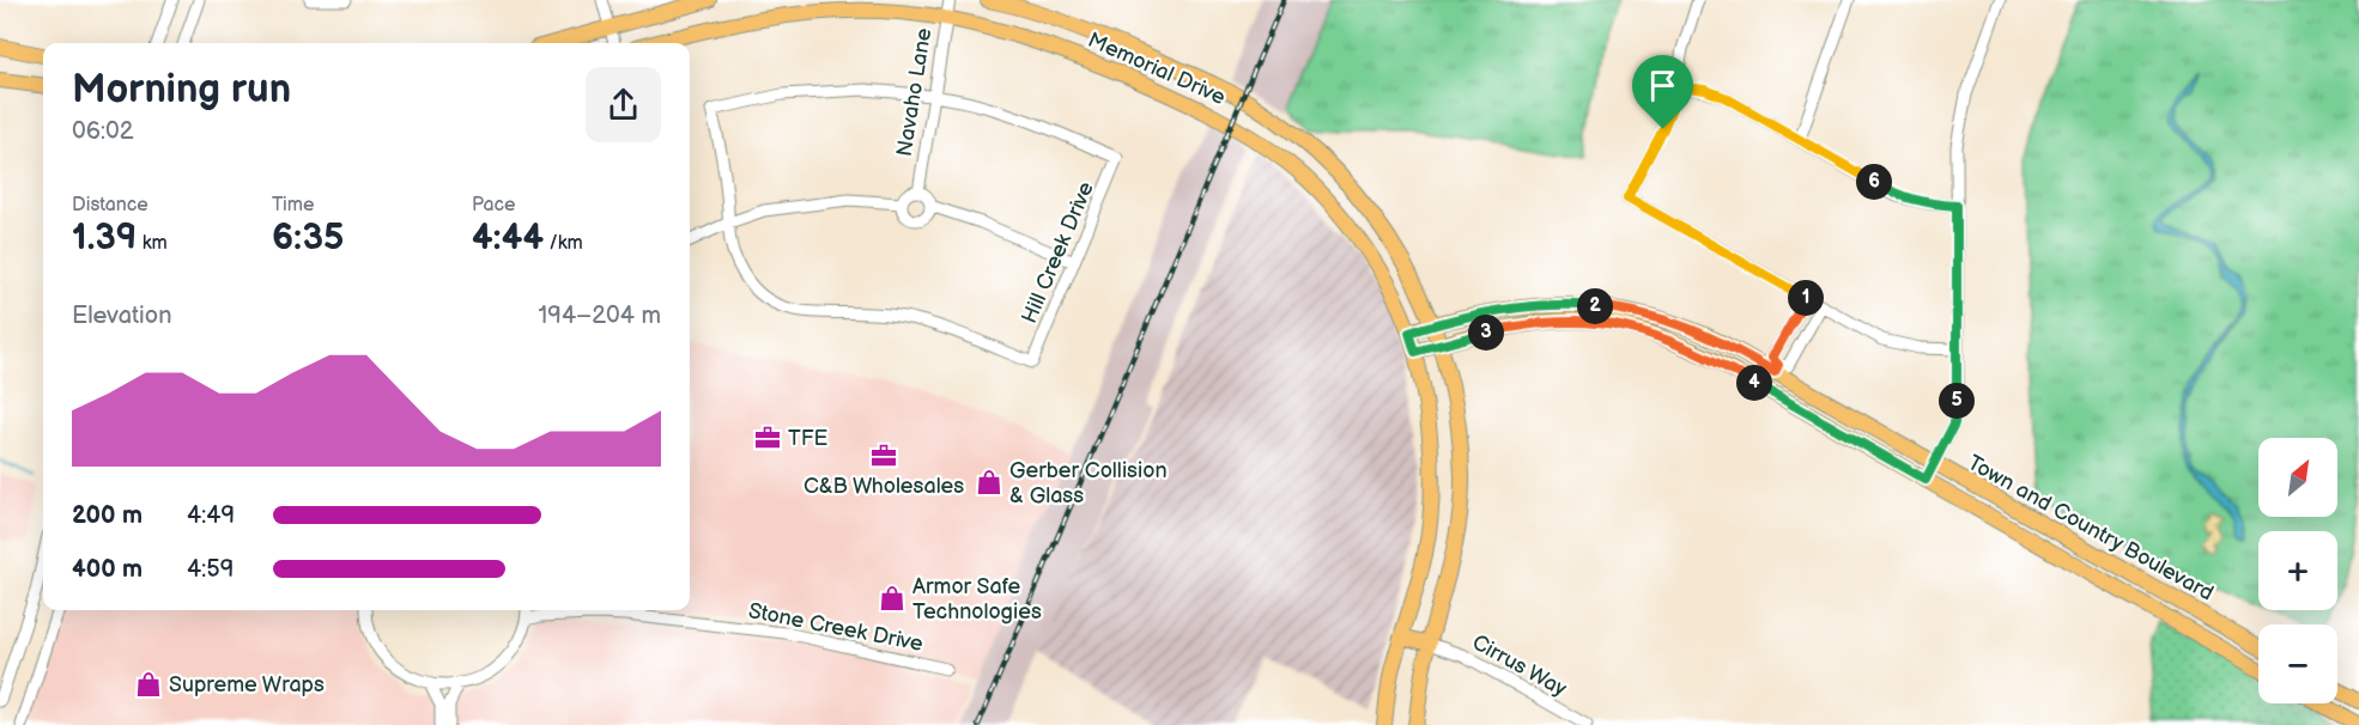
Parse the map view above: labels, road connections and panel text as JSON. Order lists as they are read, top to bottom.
{
  "streets": {
    "main road": ["Memorial Drive", "Town and Country Boulevard"],
    "street": [
      "Navaho Lane",
      "Hill Creek Drive",
      "Stone Creek Drive",
      "Cirrus Way"
    ]
  },
  "crossings": [
    ["Memorial Drive", "Navaho Lane"],
    ["Memorial Drive", "Town and Country Boulevard"],
    ["Memorial Drive", "Cirrus Way"],
    ["Navaho Lane", "Hill Creek Drive"]
  ],
  "places": {
    "office": ["TFE", "C&B Wholesales"],
    "shop": ["Gerber Collision & Glass", "Armor Safe Technologies", "Supreme Wraps"]
  },
  "north": "top right",
  "page": {
    "heading": ["Morning run", "06:02"],
    "pins": [
      "6",
      "1",
      "2",
      "3",
      "4",
      "5"
    ],
    "stats": [
      ["Distance", "1.39 km"],
      ["Time", "6:35"],
      ["Pace", "4:44 /km"]
    ],
    "chart": ["Elevation", "194–204 m"],
    "map_buttons": ["+", "−"],
    "list": [
      {
        "name": "200 m",
        "note": "4:49"
      },
      {
        "name": "400 m",
        "note": "4:59"
      }
    ]
  }
}
